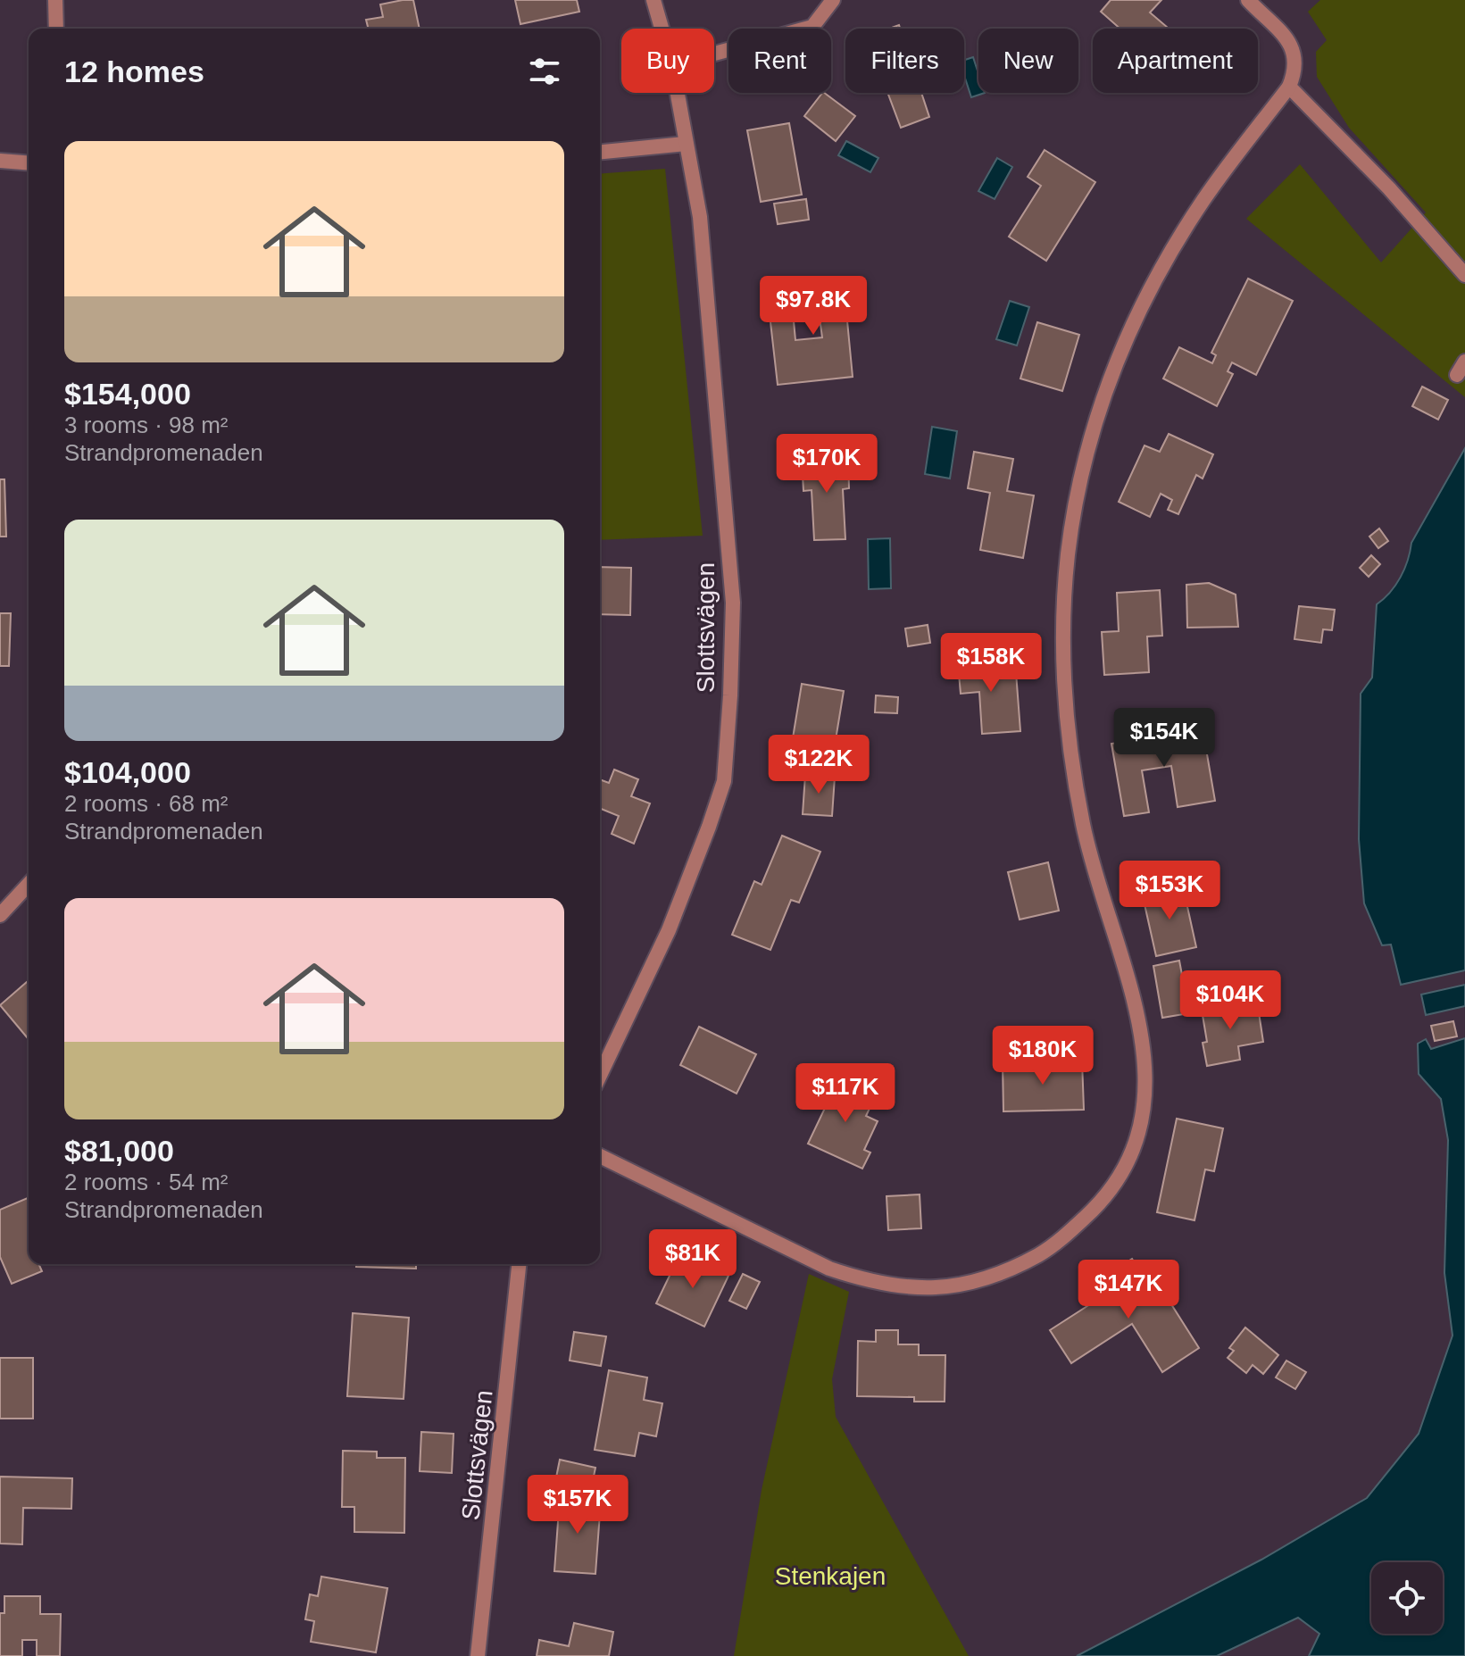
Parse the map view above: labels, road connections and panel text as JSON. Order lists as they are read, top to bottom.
{
  "streets": {
    "street": ["Slottsvägen"]
  },
  "parks": ["Stenkajen"],
  "page": {
    "chip": [
      "Buy",
      "Rent",
      "Filters",
      "New",
      "Apartment"
    ],
    "heading": "12 homes",
    "list": [
      {
        "name": "$154,000",
        "note": "3 rooms · 98 m² · Strandpromenaden"
      },
      {
        "name": "$104,000",
        "note": "2 rooms · 68 m² · Strandpromenaden"
      },
      {
        "name": "$81,000",
        "note": "2 rooms · 54 m² · Strandpromenaden"
      }
    ],
    "price": [
      "$97.8K",
      "$170K",
      "$158K",
      "$154K",
      "$122K",
      "$153K",
      "$104K",
      "$180K",
      "$117K",
      "$81K",
      "$147K",
      "$157K"
    ]
  }
}
